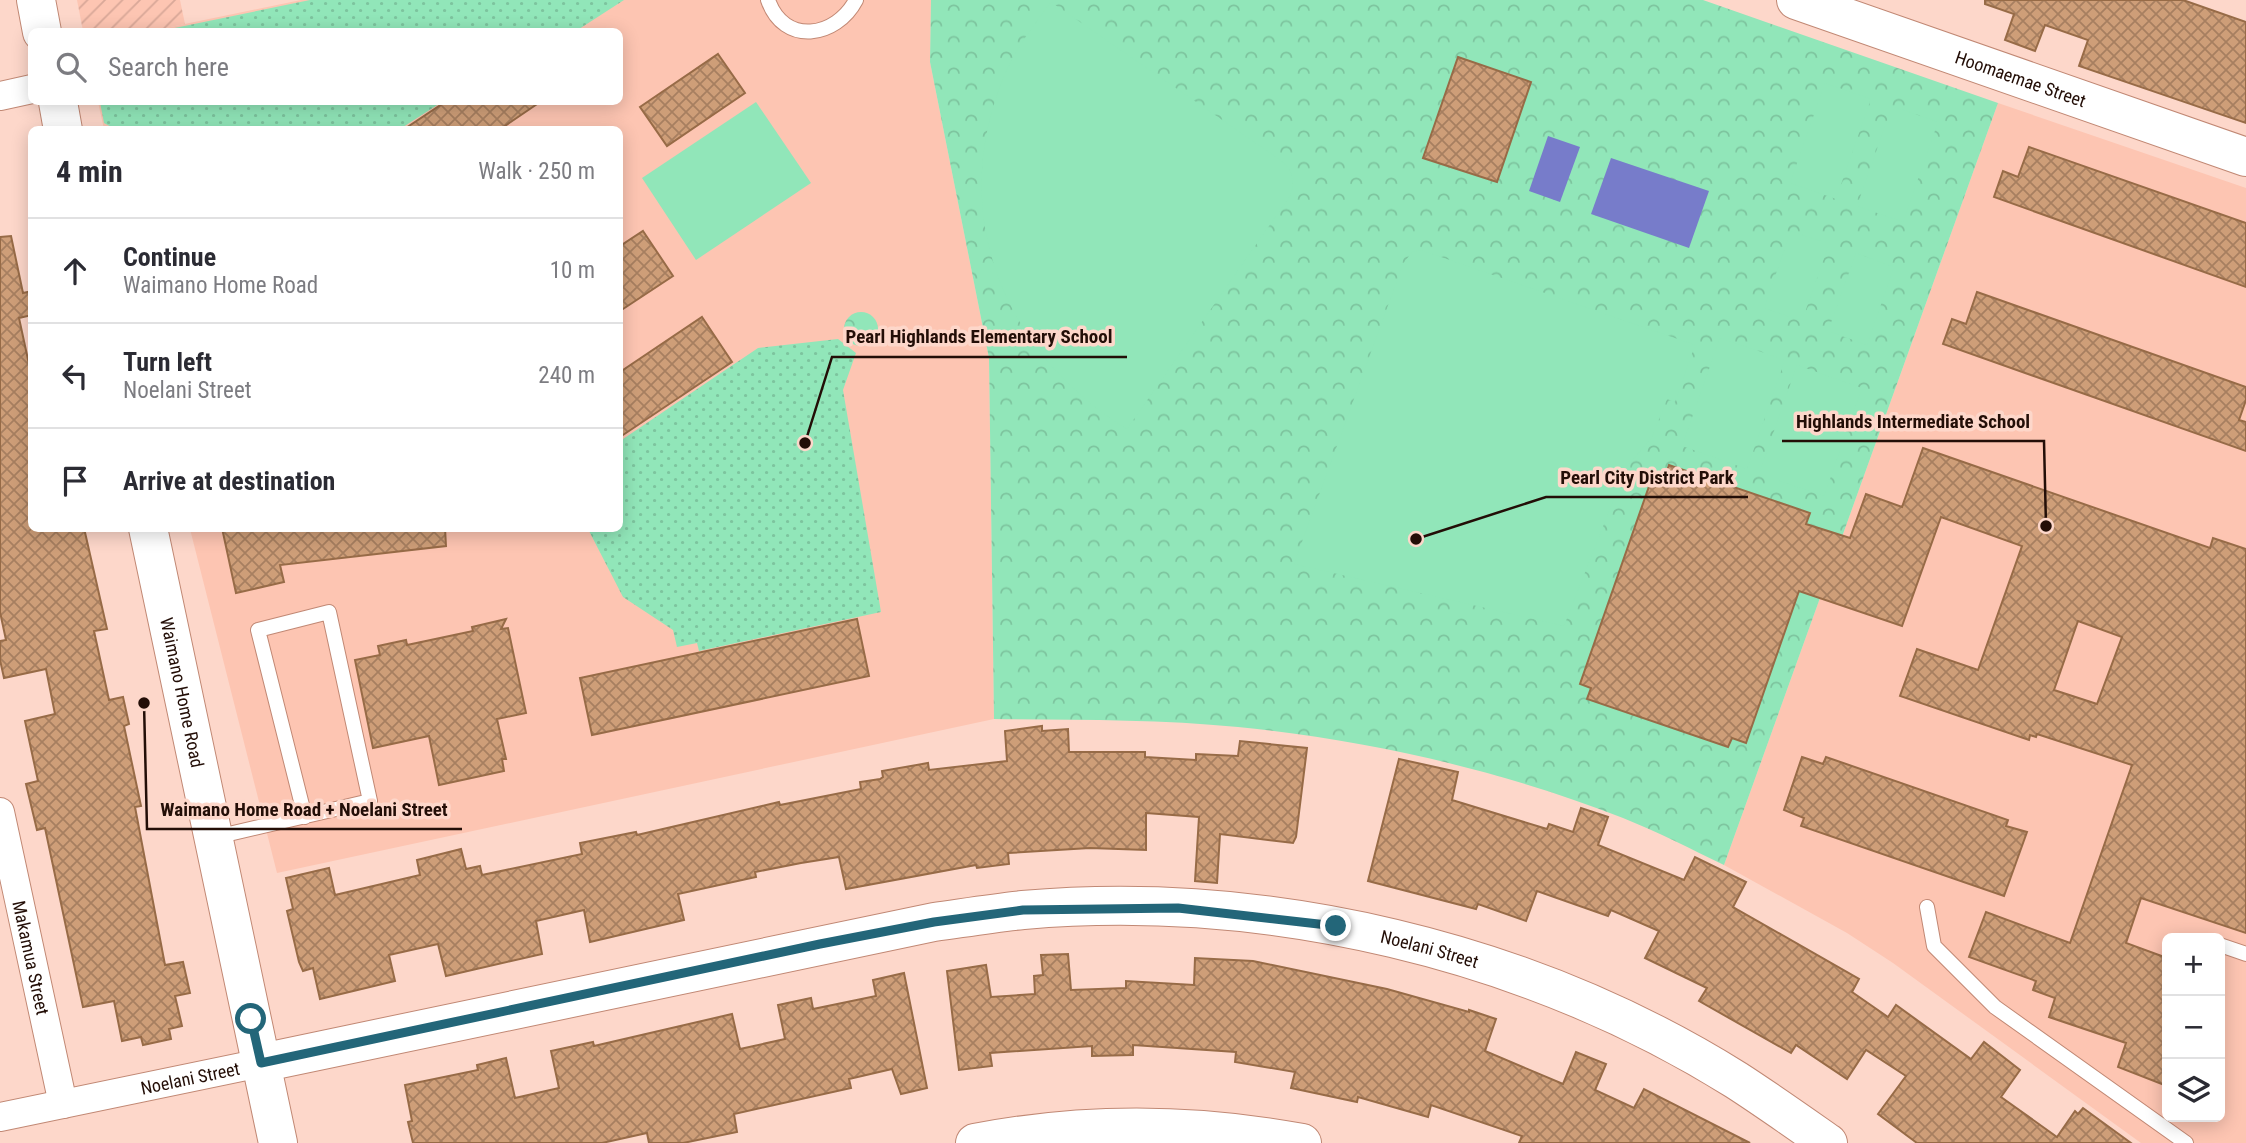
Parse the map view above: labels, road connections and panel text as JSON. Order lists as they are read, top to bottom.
{
  "streets": {
    "street": [
      "Hoomaemae Street",
      "Waimano Home Road",
      "Noelani Street",
      "Makamua Street"
    ]
  },
  "crossings": [
    ["Waimano Home Road", "Noelani Street"],
    ["Noelani Street", "Makamua Street"]
  ],
  "places": [
    "Pearl Highlands Elementary School",
    "Highlands Intermediate School",
    "Pearl City District Park",
    "Waimano Home Road + Noelani Street"
  ],
  "page": {
    "search": "Search here",
    "heading": ["4 min", "Walk · 250 m"],
    "list": [
      ["Continue", "Waimano Home Road", "10 m"],
      ["Turn left", "Noelani Street", "240 m"],
      "Arrive at destination"
    ],
    "map_buttons": ["+", "−"]
  }
}
